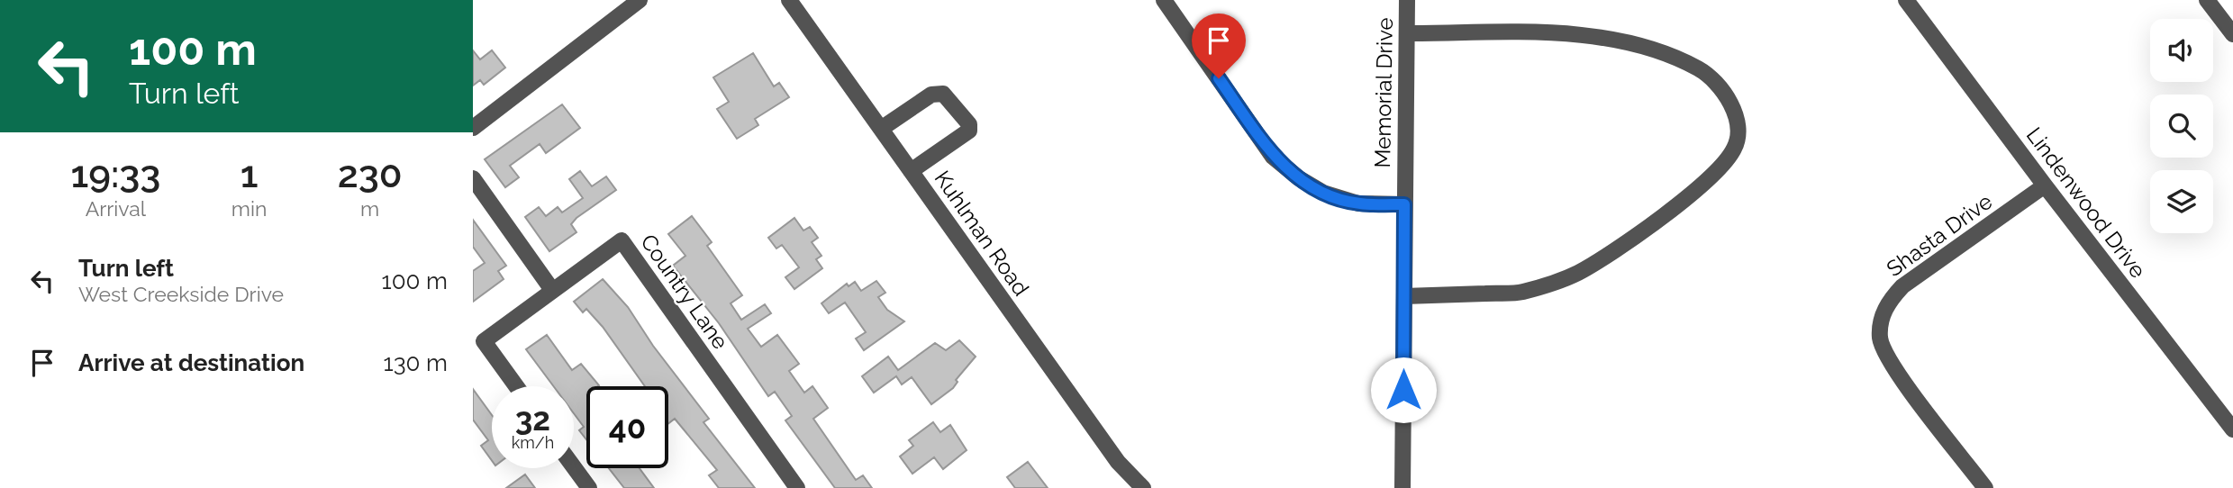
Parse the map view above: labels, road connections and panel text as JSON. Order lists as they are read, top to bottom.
{
  "streets": {
    "street": [
      "Memorial Drive",
      "Lindenwood Drive",
      "Kuhlman Road",
      "Shasta Drive",
      "Country Lane"
    ]
  },
  "crossings": [
    ["Lindenwood Drive", "Shasta Drive"]
  ],
  "page": {
    "turn": ["100 m", "Turn left"],
    "eta": [
      "19:33",
      "Arrival",
      "1",
      "min",
      "230",
      "m"
    ],
    "list": [
      {
        "name": "Turn left",
        "note": "West Creekside Drive",
        "value": "100 m"
      },
      {
        "name": "Arrive at destination",
        "value": "130 m"
      }
    ],
    "speed": "32 km/h",
    "limit": "40"
  }
}
